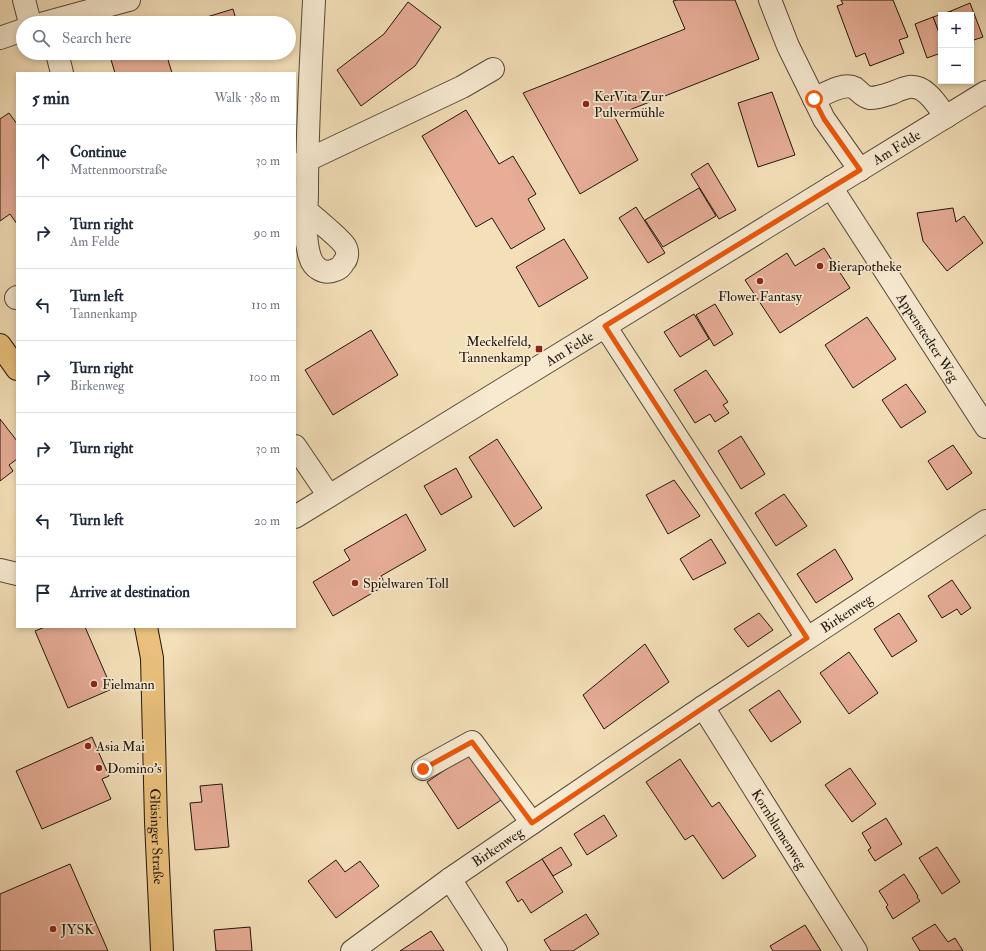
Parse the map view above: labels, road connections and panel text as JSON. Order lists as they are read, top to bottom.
{
  "streets": {
    "main road": ["Glüsinger Straße"],
    "street": [
      "Am Felde",
      "Appenstedter Weg",
      "Birkenweg",
      "Kornblumenweg"
    ]
  },
  "crossings": [
    ["Am Felde", "Appenstedter Weg"],
    ["Birkenweg", "Kornblumenweg"]
  ],
  "places": {
    "other": [
      "KerVita Zur Pulvermühle",
      "Bierapotheke",
      "Flower Fantasy",
      "Spielwaren Toll",
      "Fielmann",
      "Asia Mai",
      "Domino's",
      "JYSK"
    ],
    "transit": ["Meckelfeld, Tannenkamp"]
  },
  "page": {
    "map_buttons": ["+", "−"],
    "search": "Search here",
    "heading": ["5 min", "Walk · 380 m"],
    "list": [
      ["Continue", "Mattenmoorstraße", "30 m"],
      ["Turn right", "Am Felde", "90 m"],
      ["Turn left", "Tannenkamp", "110 m"],
      ["Turn right", "Birkenweg", "100 m"],
      ["Turn right", "30 m"],
      ["Turn left", "20 m"],
      "Arrive at destination"
    ]
  }
}
